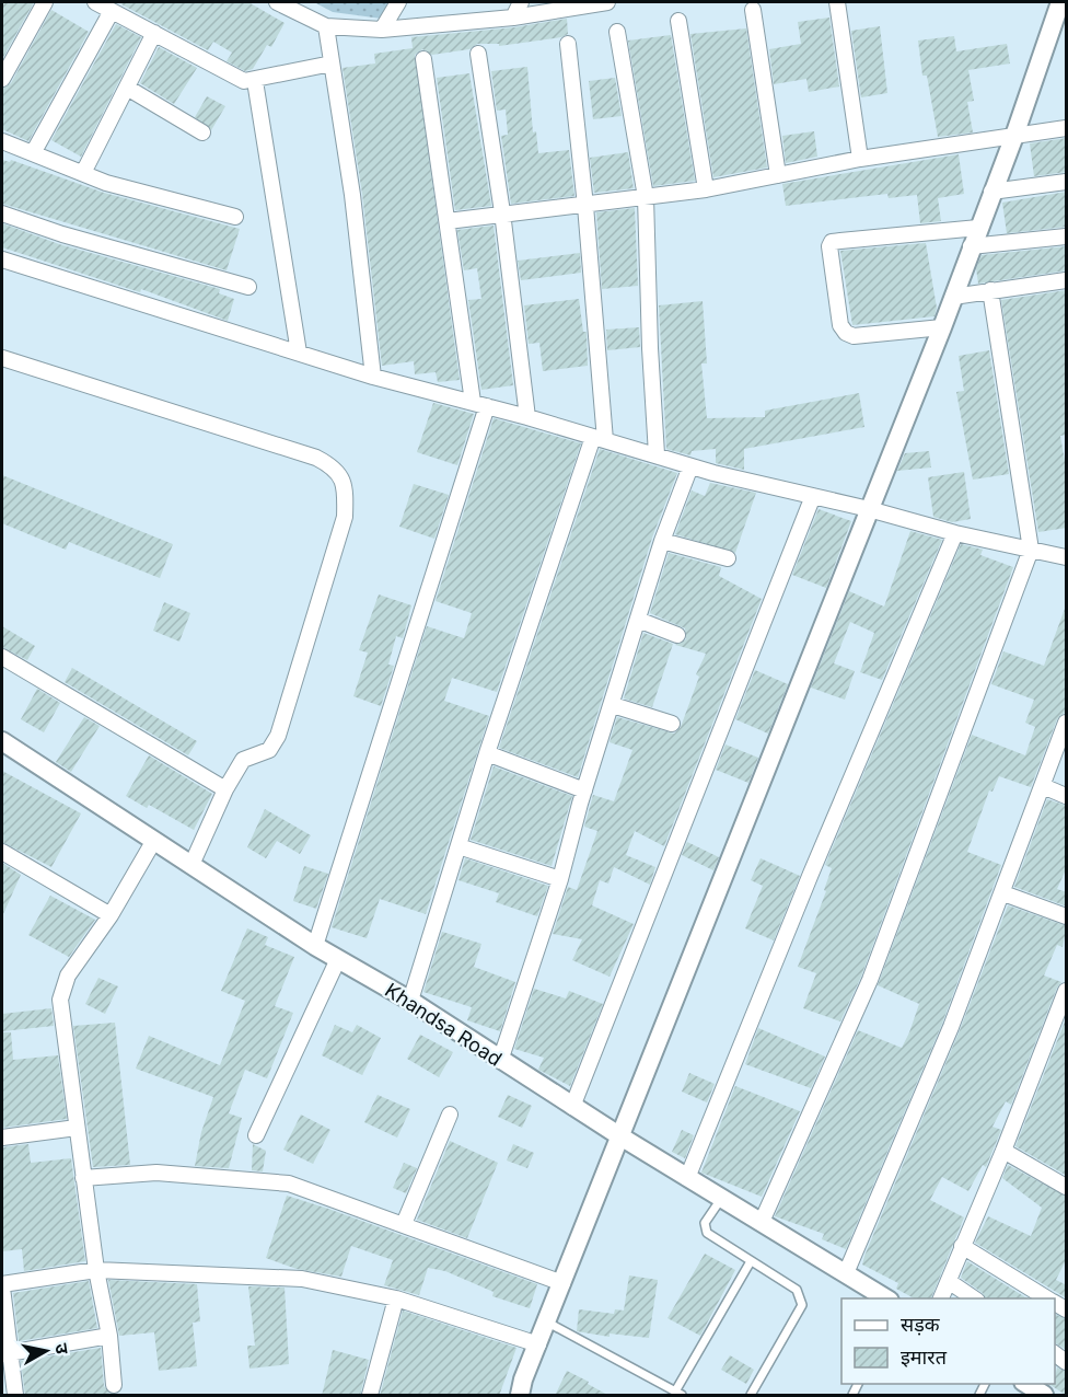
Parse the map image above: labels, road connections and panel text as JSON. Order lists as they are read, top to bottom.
{
  "streets": {
    "street": ["Khandsa Road"]
  },
  "legend": ["सड़क", "इमारत"],
  "north": "right"
}
